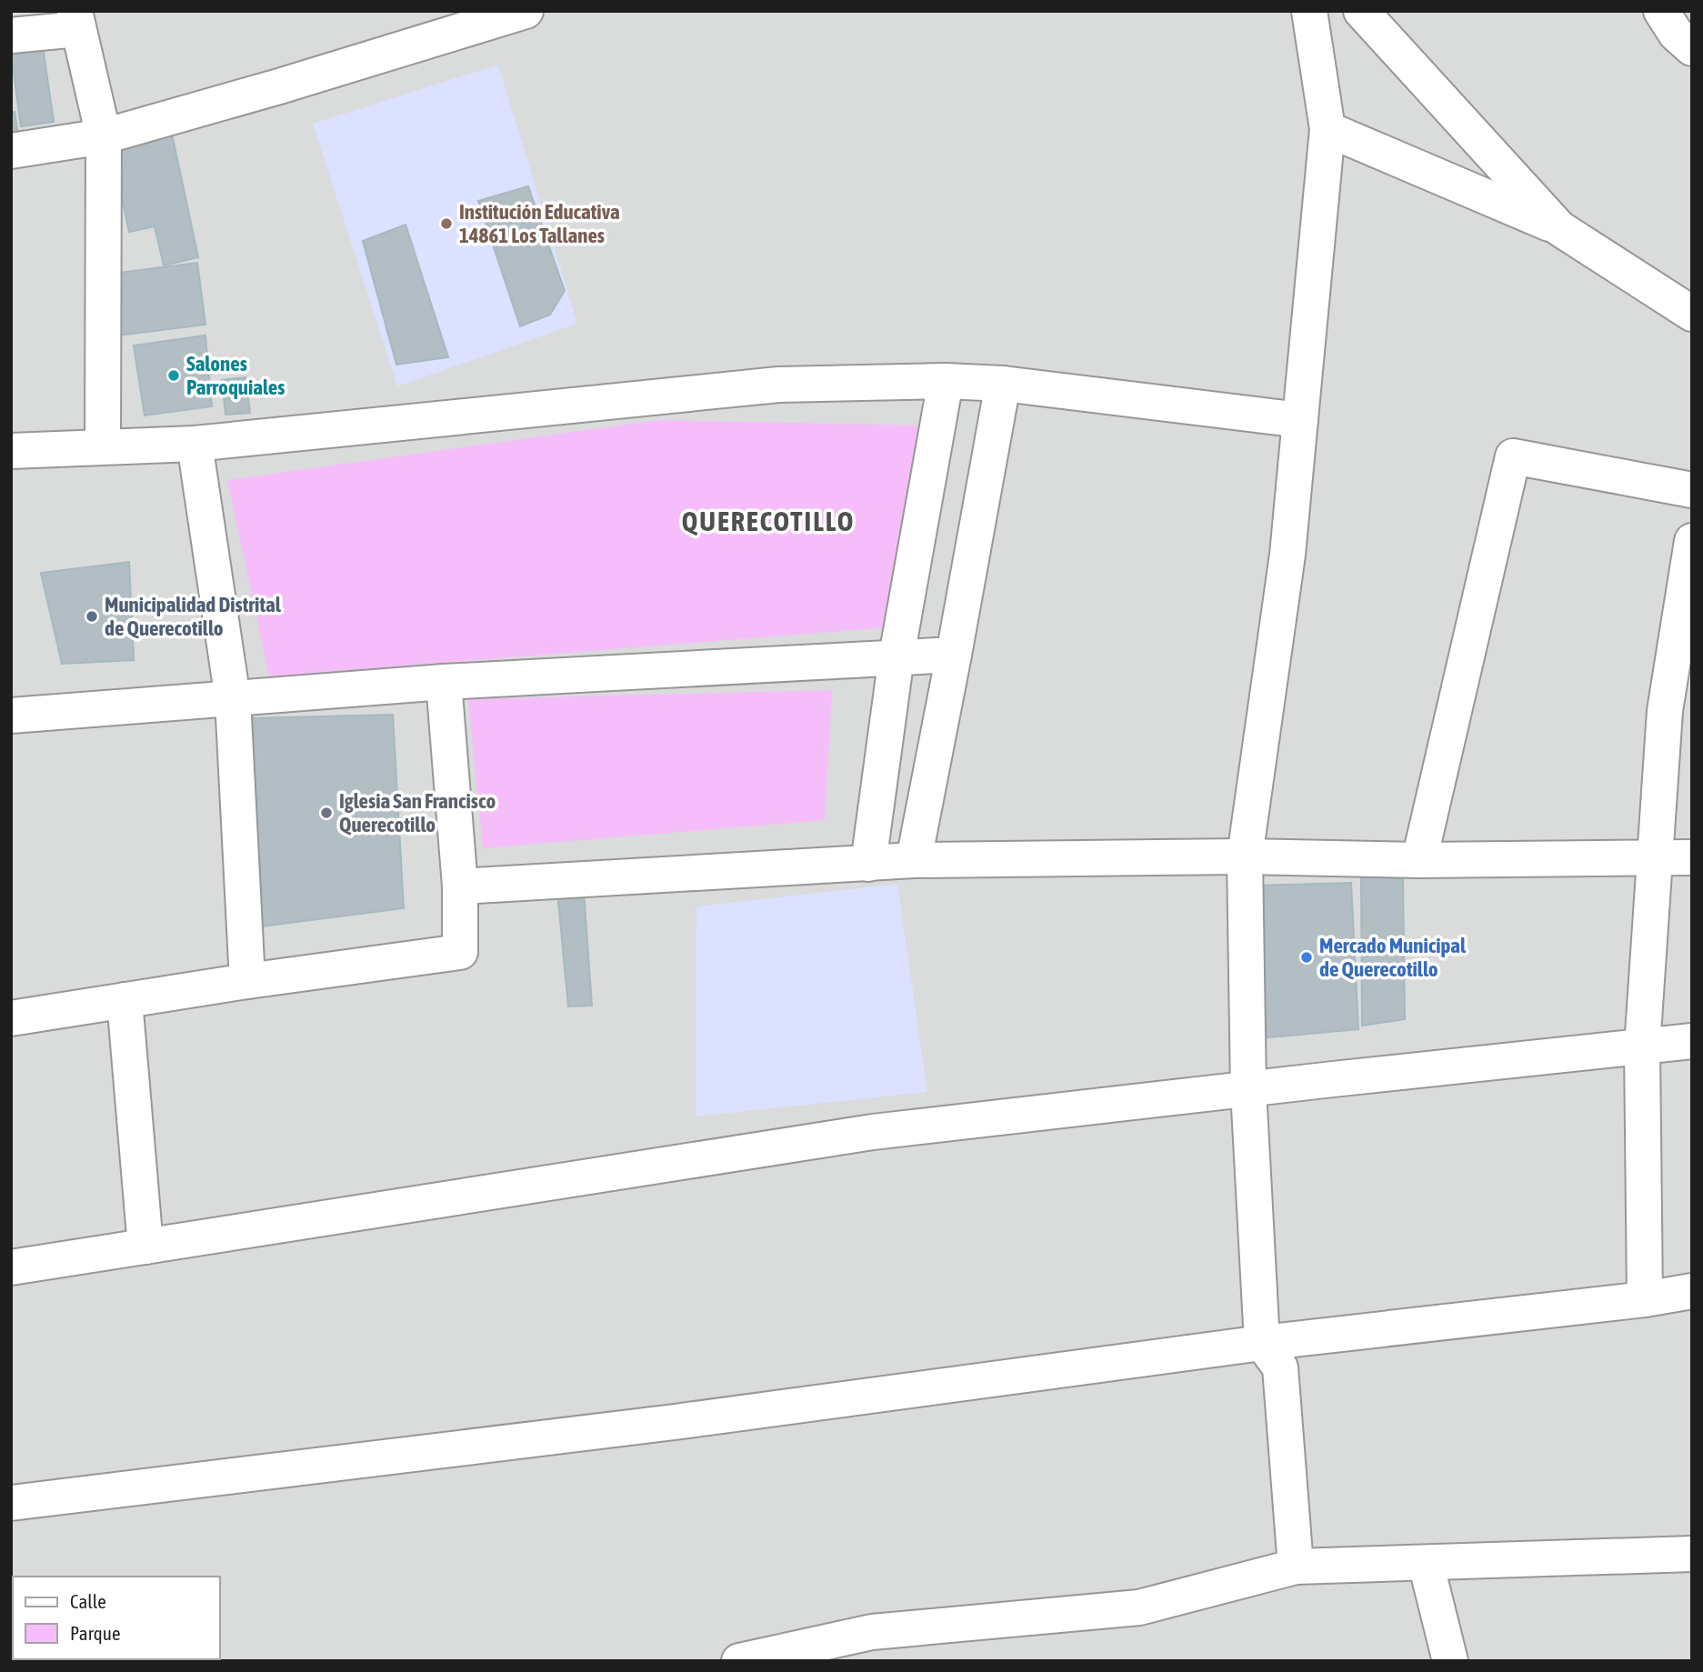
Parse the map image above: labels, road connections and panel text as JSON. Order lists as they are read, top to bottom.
{
  "districts": ["QUERECOTILLO"],
  "places": [
    "Institución Educativa 14861 Los Tallanes",
    "Salones Parroquiales",
    "Municipalidad Distrital de Querecotillo",
    "Iglesia San Francisco Querecotillo",
    "Mercado Municipal de Querecotillo"
  ],
  "legend": ["Calle", "Parque"]
}
